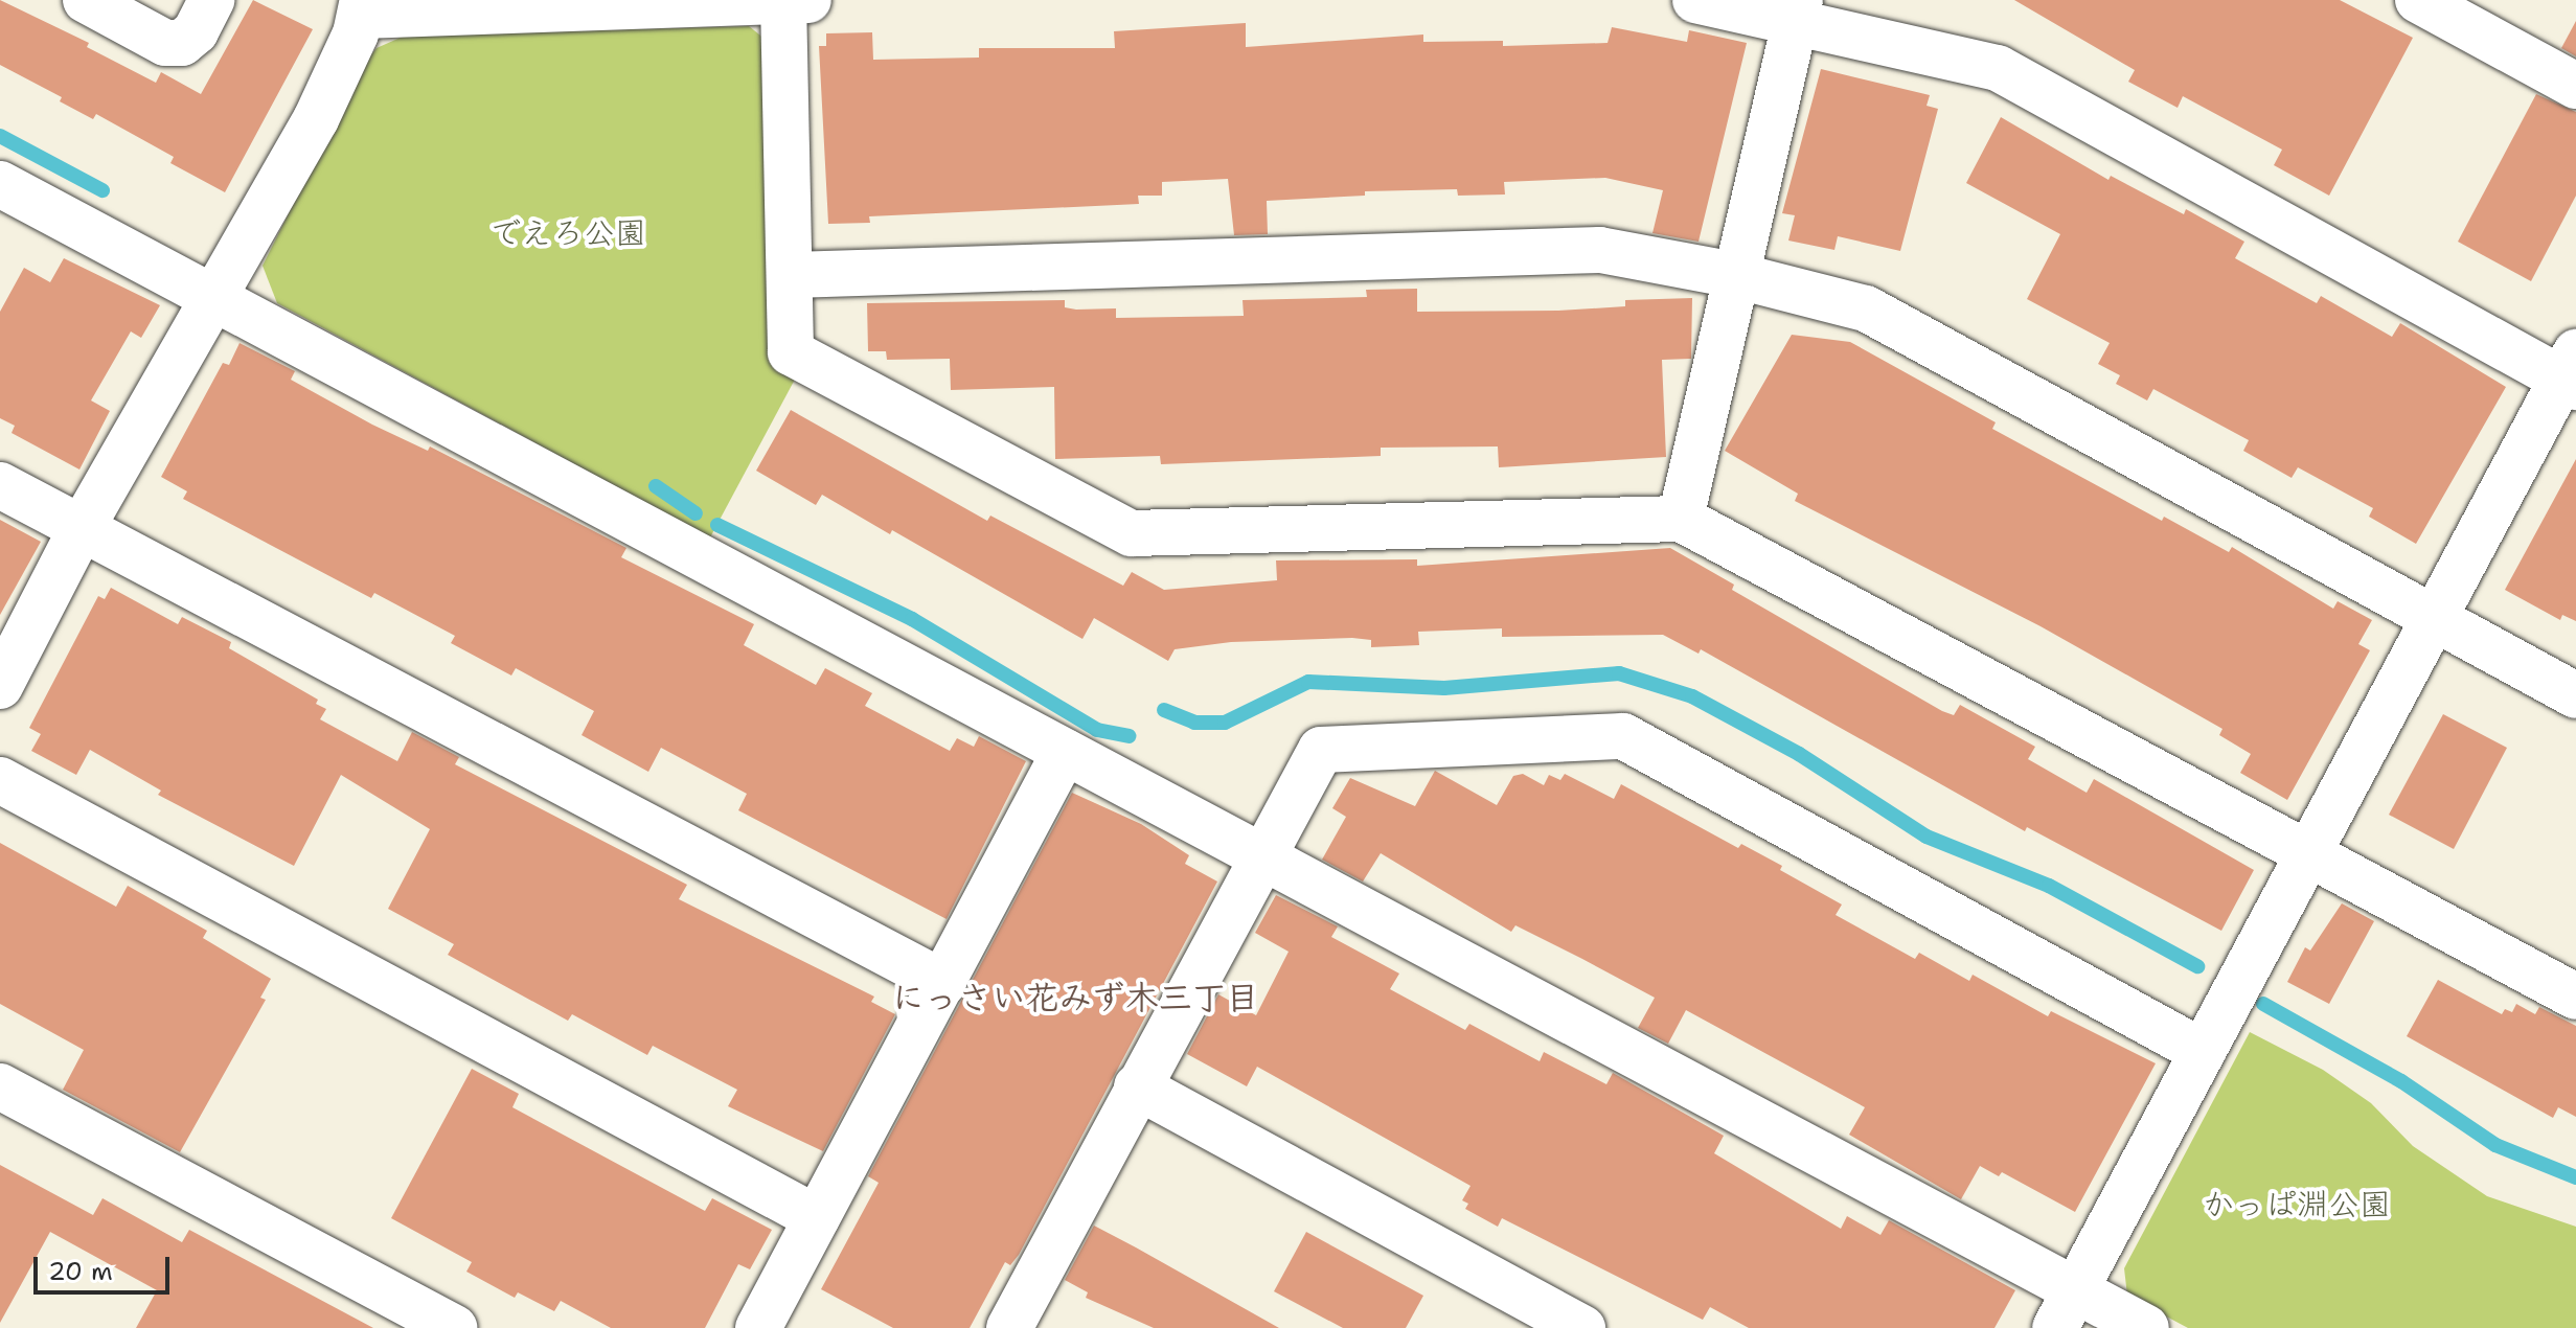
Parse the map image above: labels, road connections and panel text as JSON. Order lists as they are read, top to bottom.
{
  "districts": ["にっさい花みず木三丁目"],
  "parks": ["でえろ公園", "かっぱ淵公園"],
  "scale_bar": "20 m"
}
